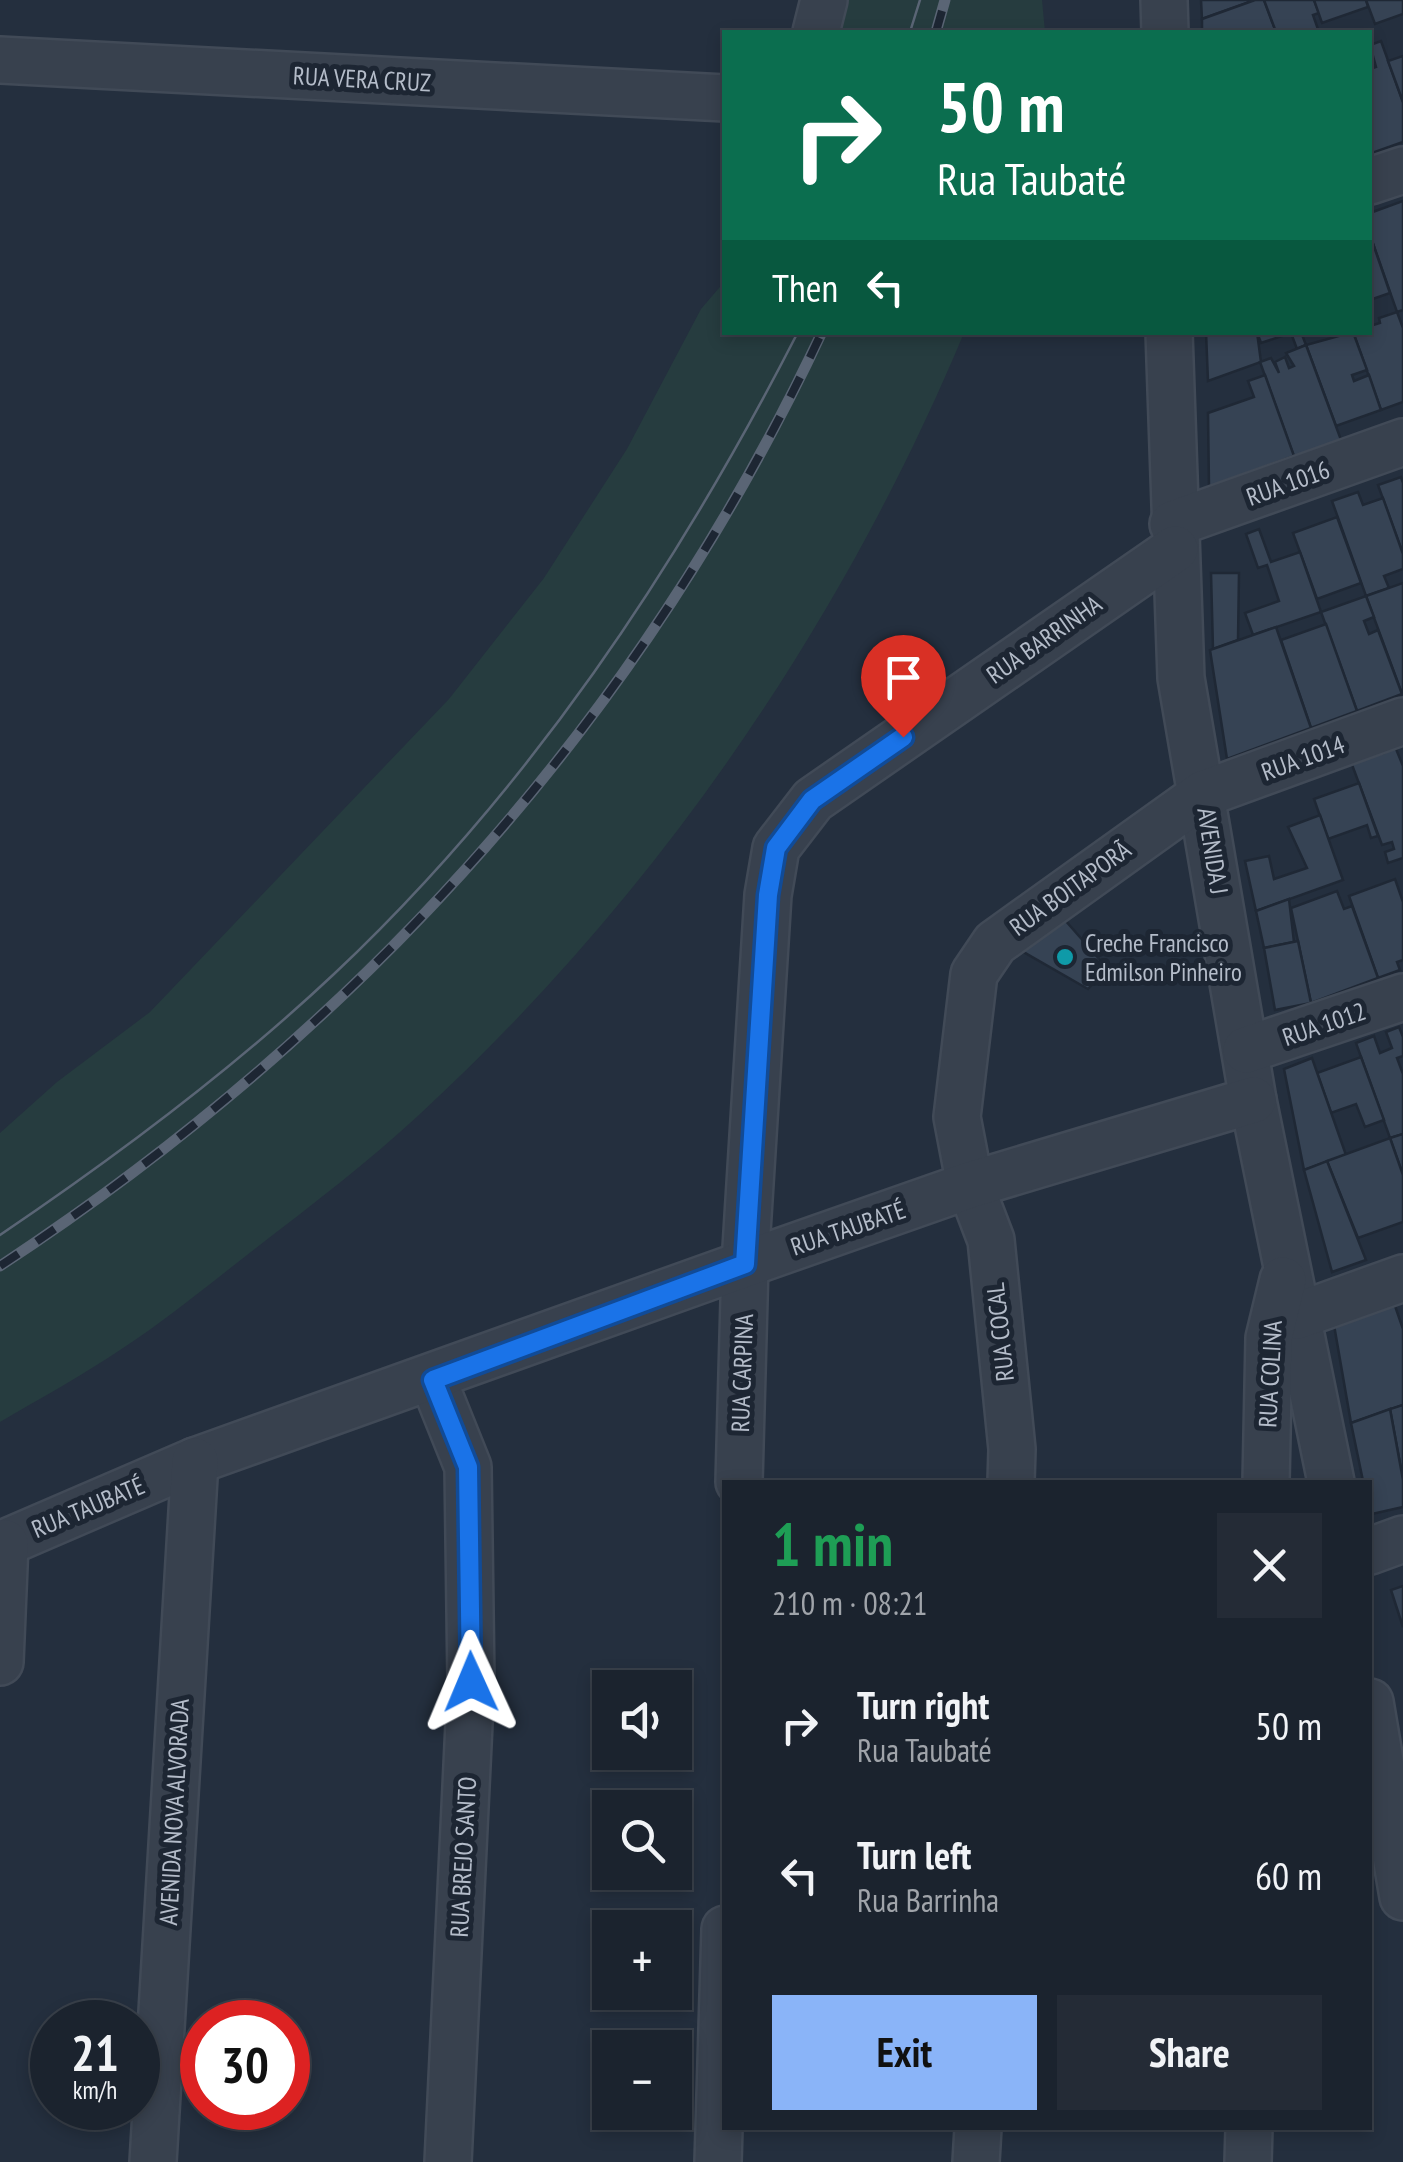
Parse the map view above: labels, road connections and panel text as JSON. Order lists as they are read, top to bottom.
{
  "streets": {
    "street": [
      "RUA VERA CRUZ",
      "RUA 1016",
      "RUA BARRINHA",
      "RUA 1014",
      "AVENIDA J",
      "RUA BOITAPORÃ",
      "RUA 1012",
      "RUA TAUBATÉ",
      "RUA COCAL",
      "RUA CARPINA",
      "RUA COLINA",
      "AVENIDA NOVA ALVORADA",
      "RUA BREJO SANTO"
    ]
  },
  "crossings": [
    ["RUA 1016", "RUA BARRINHA"],
    ["RUA 1016", "AVENIDA J"],
    ["RUA BARRINHA", "AVENIDA J"],
    ["RUA BARRINHA", "RUA TAUBATÉ"],
    ["RUA BARRINHA", "RUA CARPINA"],
    ["RUA 1014", "AVENIDA J"],
    ["RUA 1014", "RUA BOITAPORÃ"],
    ["AVENIDA J", "RUA BOITAPORÃ"],
    ["AVENIDA J", "RUA 1012"],
    ["AVENIDA J", "RUA TAUBATÉ"],
    ["AVENIDA J", "RUA COLINA"],
    ["RUA BOITAPORÃ", "RUA TAUBATÉ"],
    ["RUA BOITAPORÃ", "RUA COCAL"],
    ["RUA TAUBATÉ", "RUA COCAL"],
    ["RUA TAUBATÉ", "RUA CARPINA"],
    ["RUA TAUBATÉ", "AVENIDA NOVA ALVORADA"],
    ["RUA TAUBATÉ", "RUA BREJO SANTO"]
  ],
  "places": ["Creche Francisco Edmilson Pinheiro"],
  "page": {
    "turn": ["50 m", "Rua Taubaté"],
    "then": "Then",
    "heading": ["1 min", "210 m · 08:21"],
    "list": [
      {
        "name": "Turn right",
        "note": "Rua Taubaté",
        "value": "50 m"
      },
      {
        "name": "Turn left",
        "note": "Rua Barrinha",
        "value": "60 m"
      }
    ],
    "map_buttons": ["+", "−"],
    "buttons": ["Exit", "Share"],
    "speed": "21 km/h",
    "limit": "30"
  }
}
